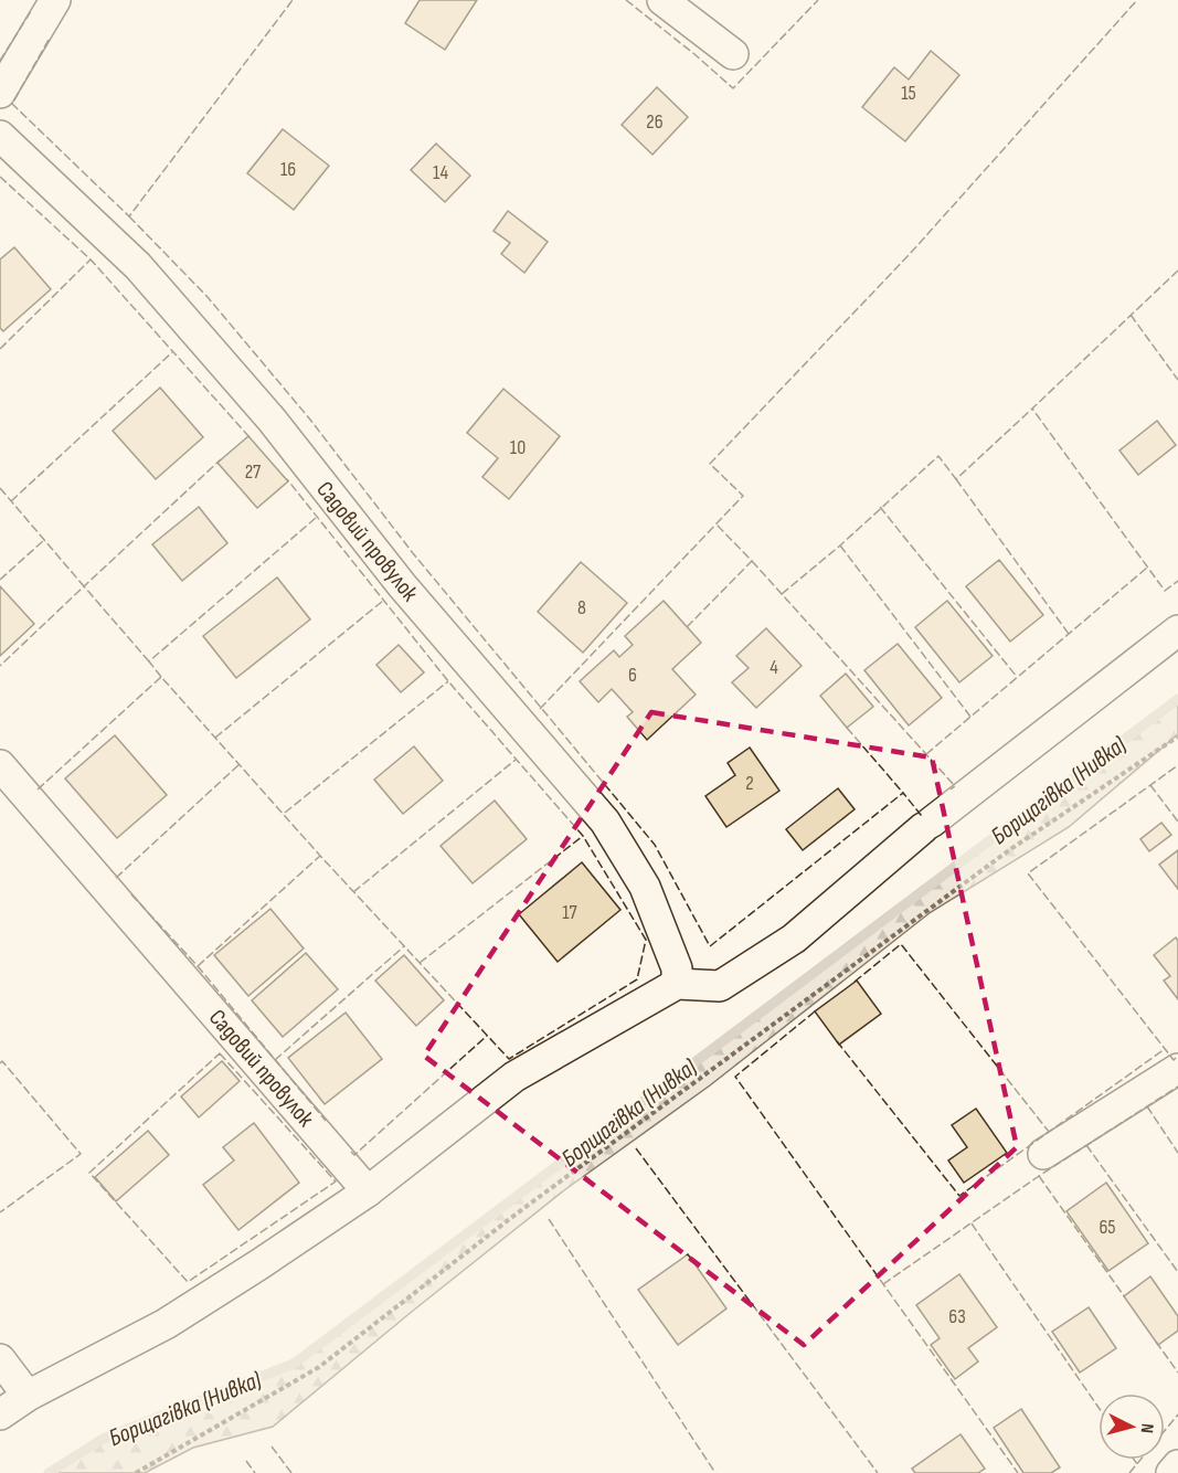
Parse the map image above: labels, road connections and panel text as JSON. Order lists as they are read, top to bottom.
{
  "streets": {
    "street": ["Садовий провулок"]
  },
  "water": ["Борщагівка (Нивка)"],
  "house_numbers": [
    "15",
    "26",
    "16",
    "14",
    "10",
    "27",
    "8",
    "4",
    "6",
    "2",
    "17",
    "65",
    "63"
  ],
  "north": "right"
}
